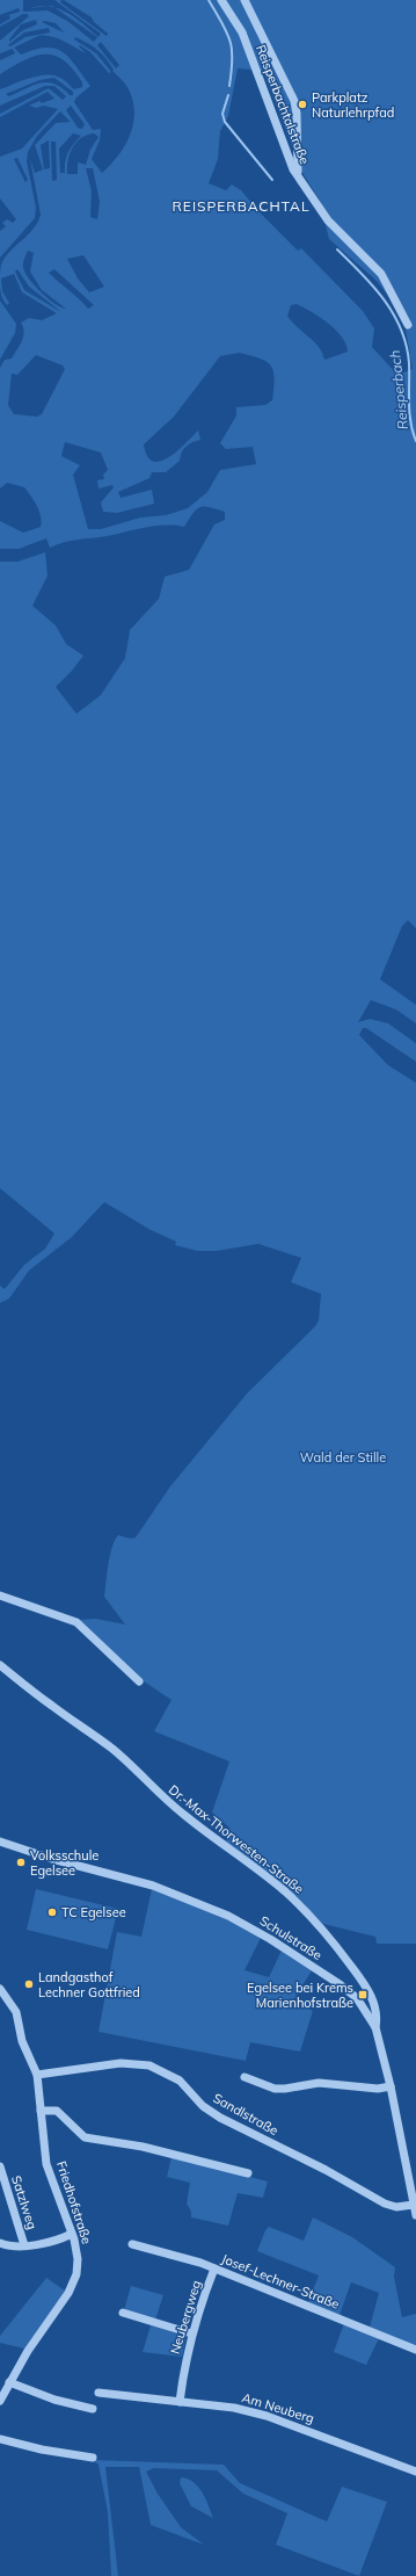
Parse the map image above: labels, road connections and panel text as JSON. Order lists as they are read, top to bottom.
{
  "streets": {
    "street": [
      "Reisperbachtalstraße",
      "Dr.-Max-Thorwesten-Straße",
      "Schulstraße",
      "Sandlstraße",
      "Satzlweg",
      "Friedhofstraße",
      "Josef-Lechner-Straße",
      "Neubergweg",
      "Am Neuberg"
    ]
  },
  "crossings": [
    ["Dr.-Max-Thorwesten-Straße", "Schulstraße"],
    ["Schulstraße", "Sandlstraße"],
    ["Sandlstraße", "Friedhofstraße"],
    ["Satzlweg", "Friedhofstraße"],
    ["Josef-Lechner-Straße", "Neubergweg"],
    ["Neubergweg", "Am Neuberg"]
  ],
  "districts": ["REISPERBACHTAL"],
  "water": ["Reisperbach"],
  "parks": ["Wald der Stille"],
  "places": {
    "other": [
      "Parkplatz Naturlehrpfad",
      "Volksschule Egelsee",
      "TC Egelsee",
      "Landgasthof Lechner Gottfried"
    ],
    "transit": ["Egelsee bei Krems Marienhofstraße"]
  }
}
